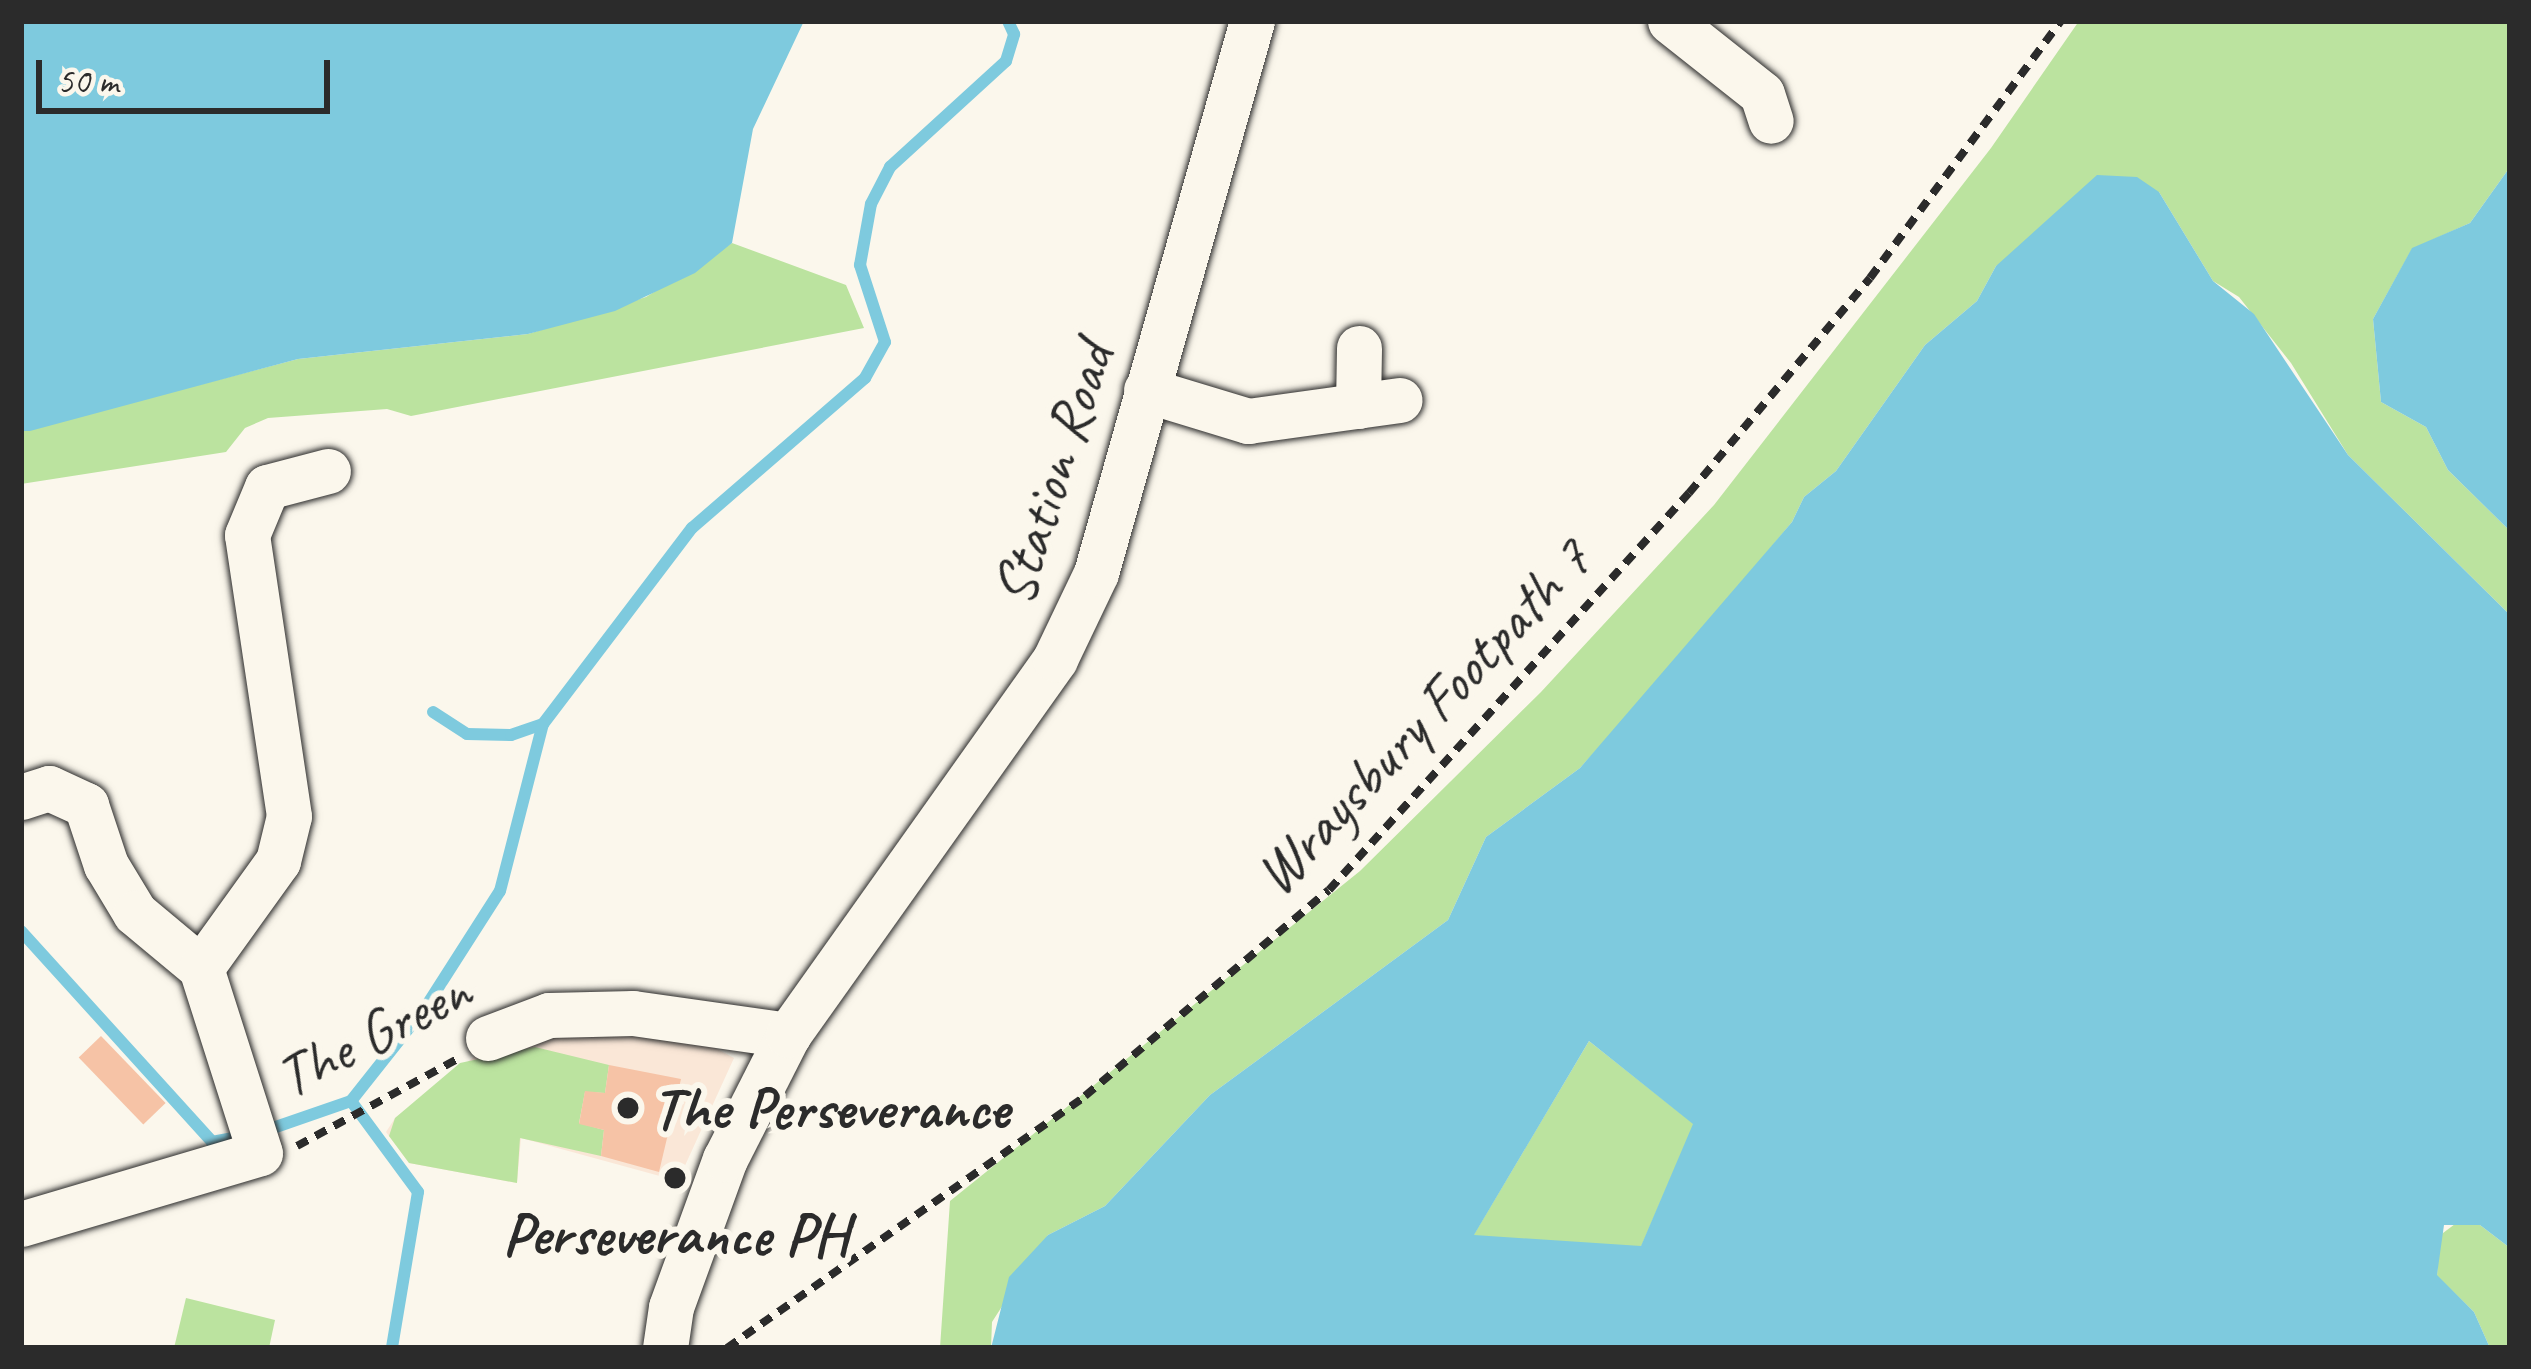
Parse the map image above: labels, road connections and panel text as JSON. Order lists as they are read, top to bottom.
{
  "streets": {
    "street": ["Station Road", "The Green"],
    "path": ["Wraysbury Footpath 7"]
  },
  "crossings": [
    ["Station Road", "The Green"]
  ],
  "places": ["The Perseverance", "Perseverance PH"],
  "scale_bar": "50 m"
}
